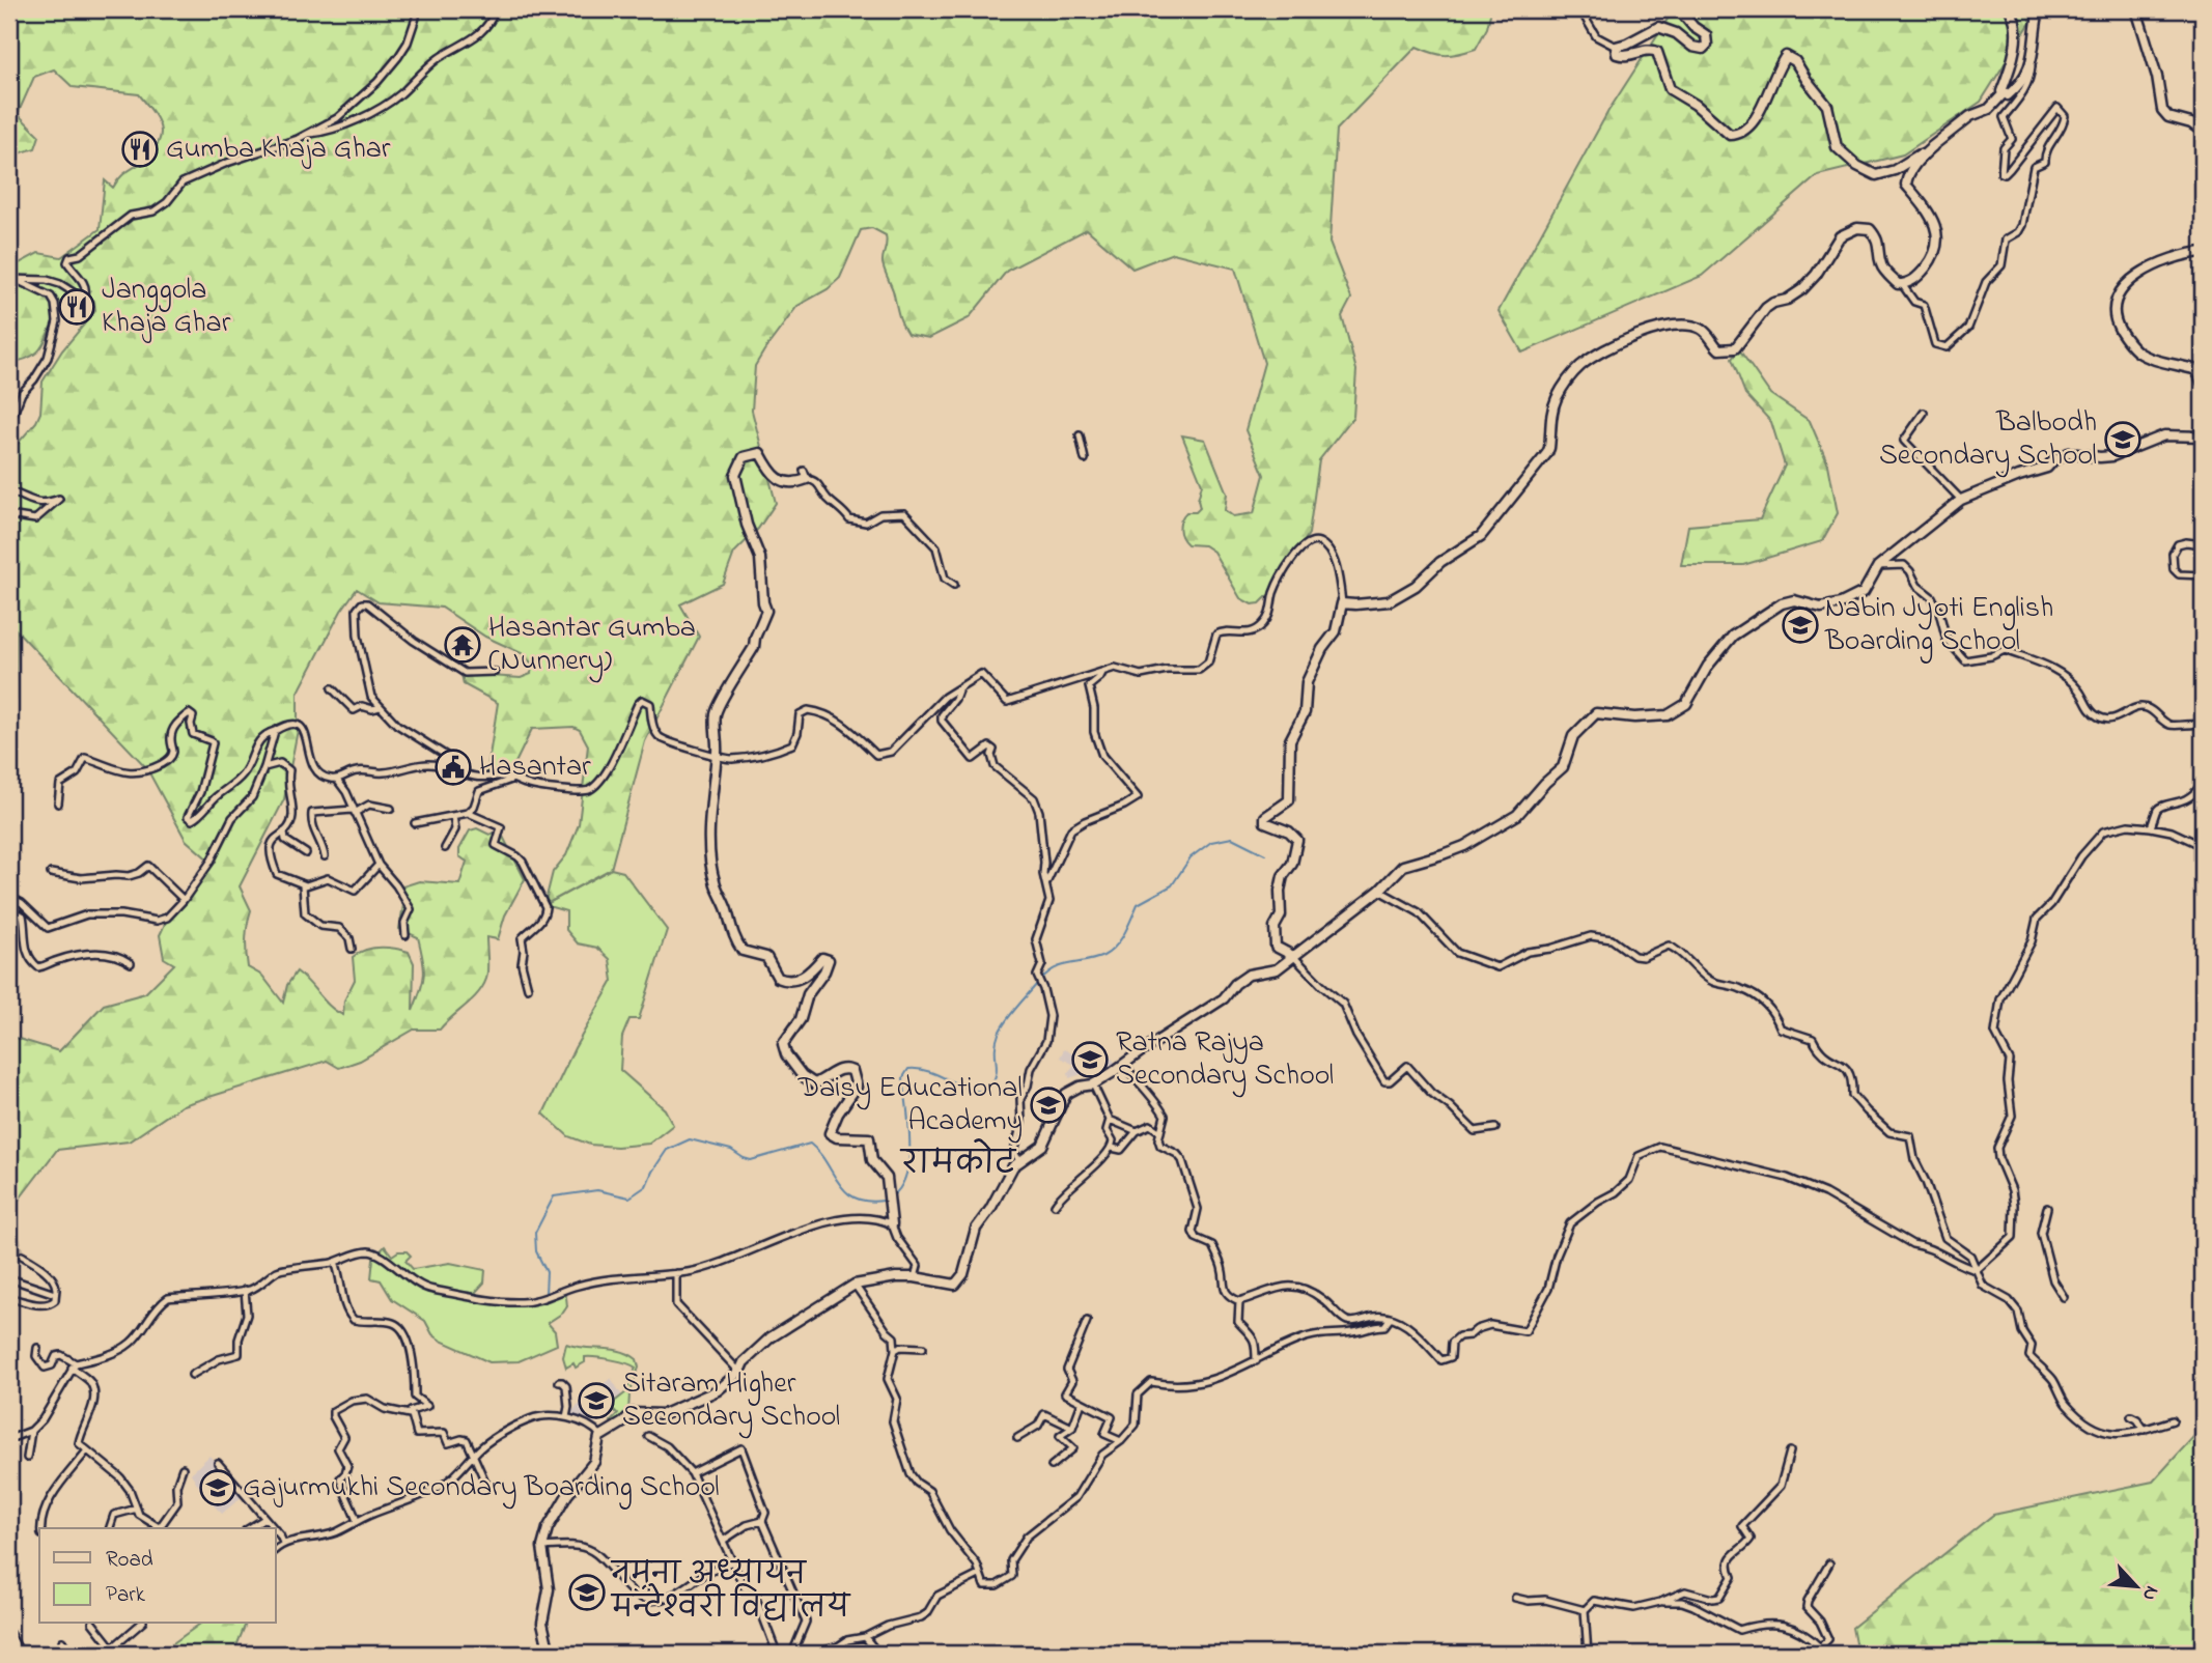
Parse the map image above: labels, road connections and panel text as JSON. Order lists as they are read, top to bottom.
{
  "districts": ["रामकोट"],
  "places": {
    "restaurant": ["Gumba Khaja Ghar", "Janggola Khaja Ghar"],
    "school or university": [
      "Balbodh Secondary School",
      "Nabin Jyoti English Boarding School",
      "Ratna Rajya Secondary School",
      "Daisy Educational Academy",
      "Sitaram Higher Secondary School",
      "Gajurmukhi Secondary Boarding School",
      "नमुना अध्यायन मन्टेश्वरी विद्यालय"
    ],
    "temple": ["Hasantar Gumba (Nunnery)"],
    "public building": ["Hasantar"]
  },
  "legend": ["Road", "Park"],
  "north": "bottom right"
}
